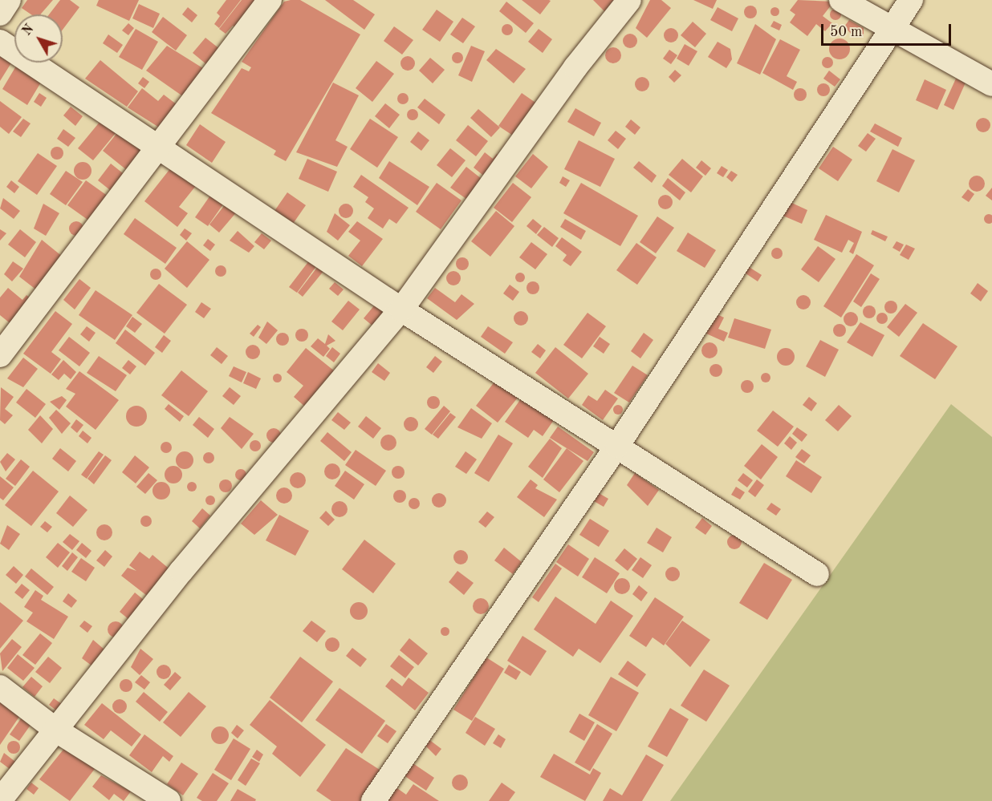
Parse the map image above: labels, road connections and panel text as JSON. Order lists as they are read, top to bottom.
{
  "scale_bar": "50 m",
  "north": "top left"
}
